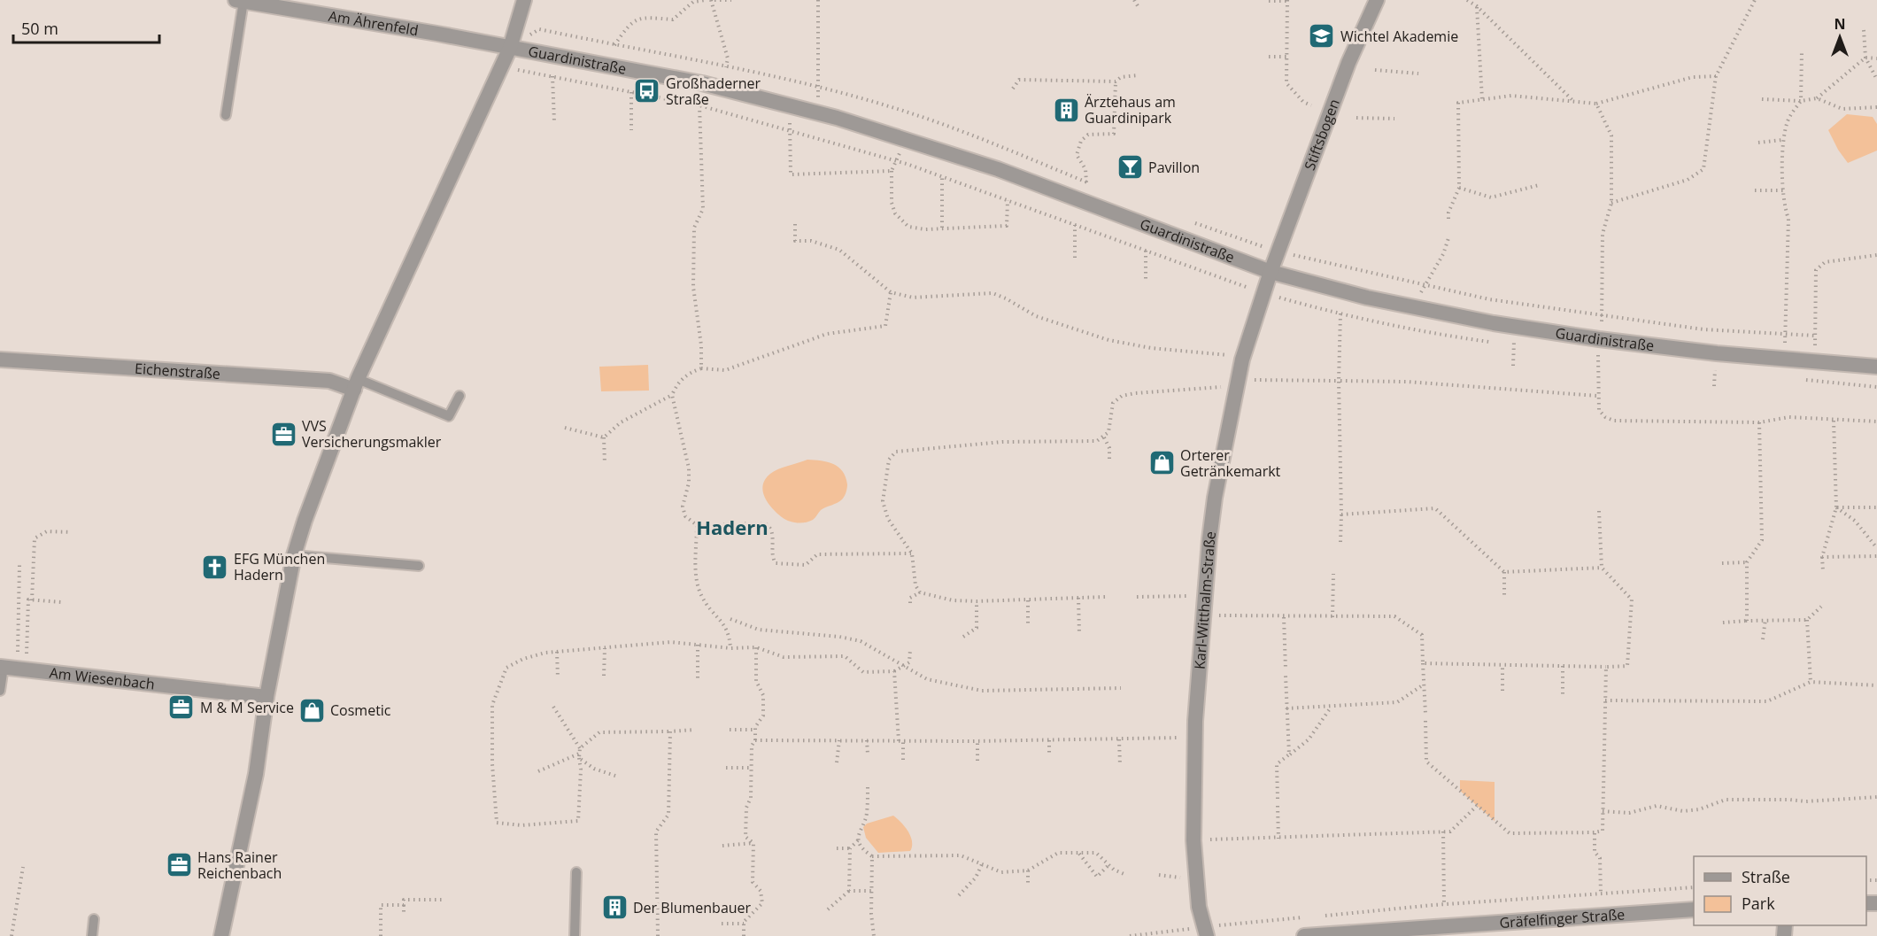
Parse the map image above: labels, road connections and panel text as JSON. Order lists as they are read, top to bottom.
{
  "streets": {
    "street": [
      "Am Ährenfeld",
      "Guardinistraße",
      "Stiftsbogen",
      "Eichenstraße",
      "Karl-Witthalm-Straße",
      "Am Wiesenbach",
      "Gräfelfinger Straße"
    ]
  },
  "crossings": [
    ["Am Ährenfeld", "Guardinistraße"],
    ["Guardinistraße", "Stiftsbogen"],
    ["Guardinistraße", "Karl-Witthalm-Straße"],
    ["Stiftsbogen", "Karl-Witthalm-Straße"]
  ],
  "districts": ["Hadern"],
  "places": {
    "school or university": ["Wichtel Akademie"],
    "bus stop": ["Großhaderner Straße"],
    "building": ["Ärztehaus am Guardinipark", "Der Blumenbauer"],
    "bar": ["Pavillon"],
    "office": ["VVS Versicherungsmakler", "M & M Service", "Hans Rainer Reichenbach"],
    "shop": ["Orterer Getränkemarkt", "Cosmetic"],
    "church": ["EFG München Hadern"]
  },
  "legend": ["Straße", "Park"],
  "scale_bar": "50 m",
  "north": "top"
}
